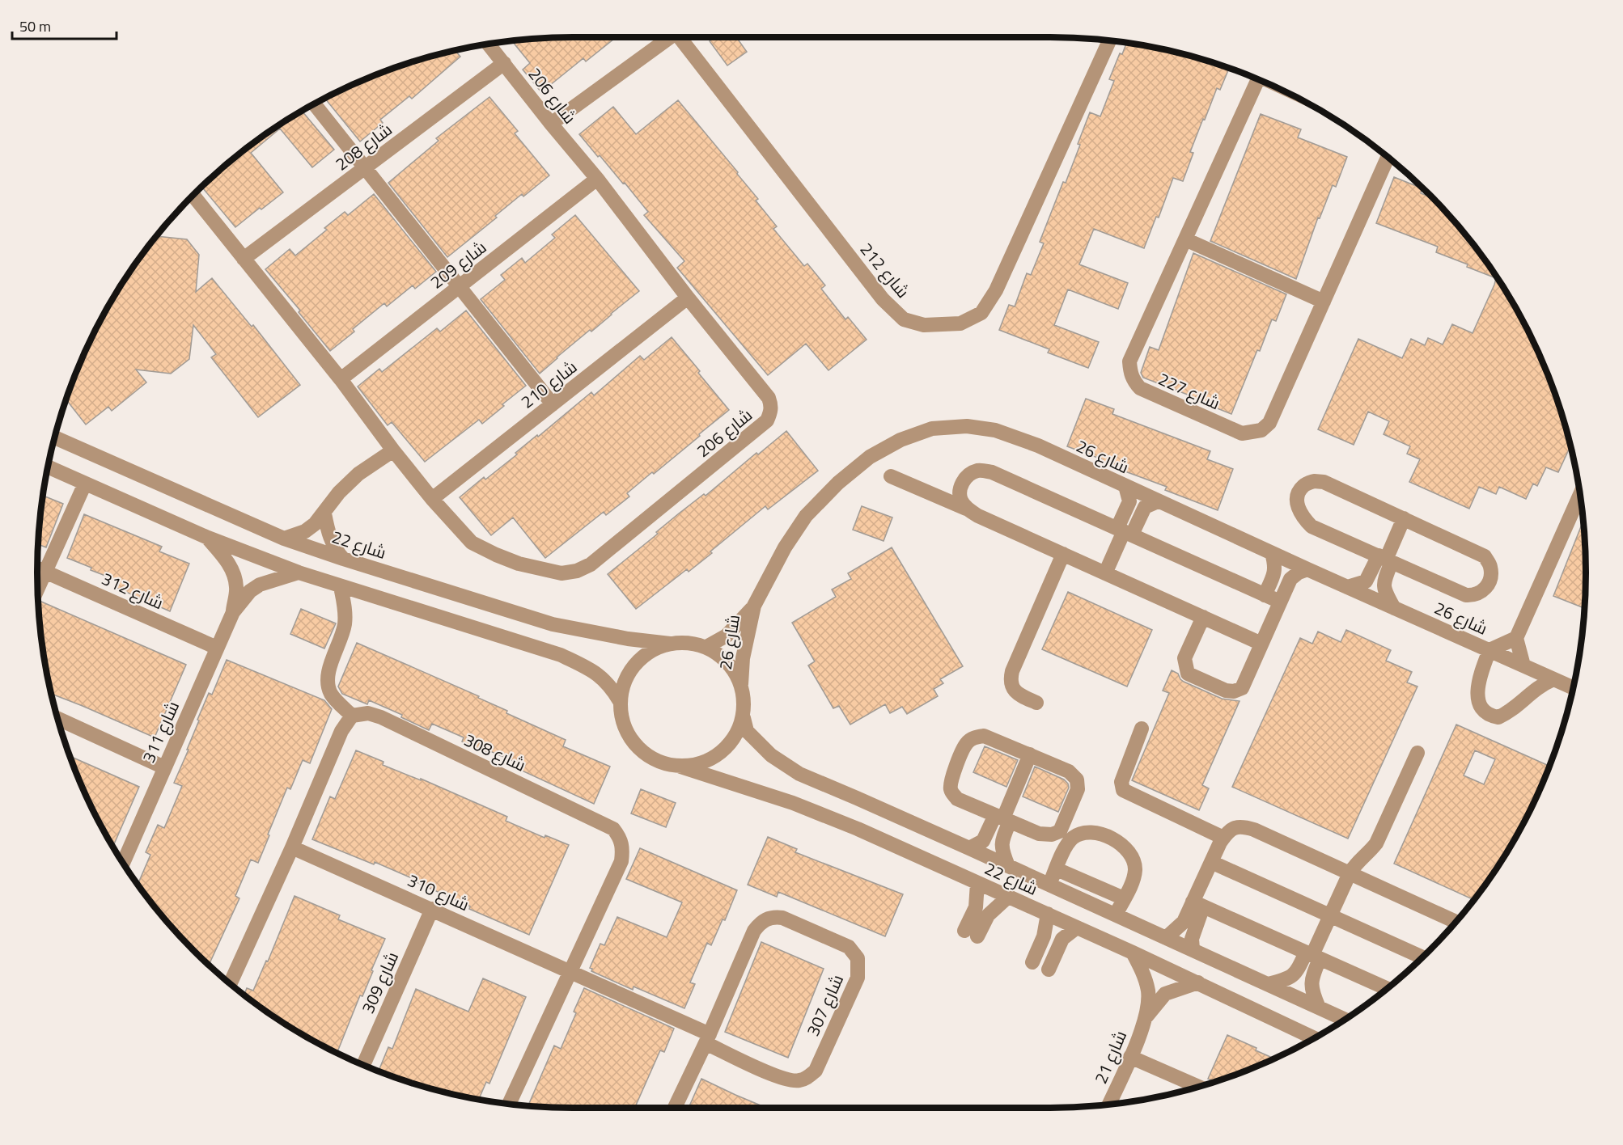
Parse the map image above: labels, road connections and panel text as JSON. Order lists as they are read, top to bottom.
{
  "streets": {
    "street": [
      "شارع 206",
      "شارع 208",
      "شارع 209",
      "شارع 212",
      "شارع 210",
      "شارع 227",
      "شارع 26",
      "شارع 22",
      "شارع 312",
      "شارع 311",
      "شارع 308",
      "شارع 310",
      "شارع 309",
      "شارع 307",
      "شارع 21"
    ]
  },
  "crossings": [
    ["شارع 206", "شارع 208"],
    ["شارع 206", "شارع 209"],
    ["شارع 206", "شارع 210"],
    ["شارع 26", "شارع 22"],
    ["شارع 22", "شارع 21"],
    ["شارع 312", "شارع 311"],
    ["شارع 308", "شارع 310"],
    ["شارع 310", "شارع 309"],
    ["شارع 310", "شارع 307"]
  ],
  "scale_bar": "50 m"
}
